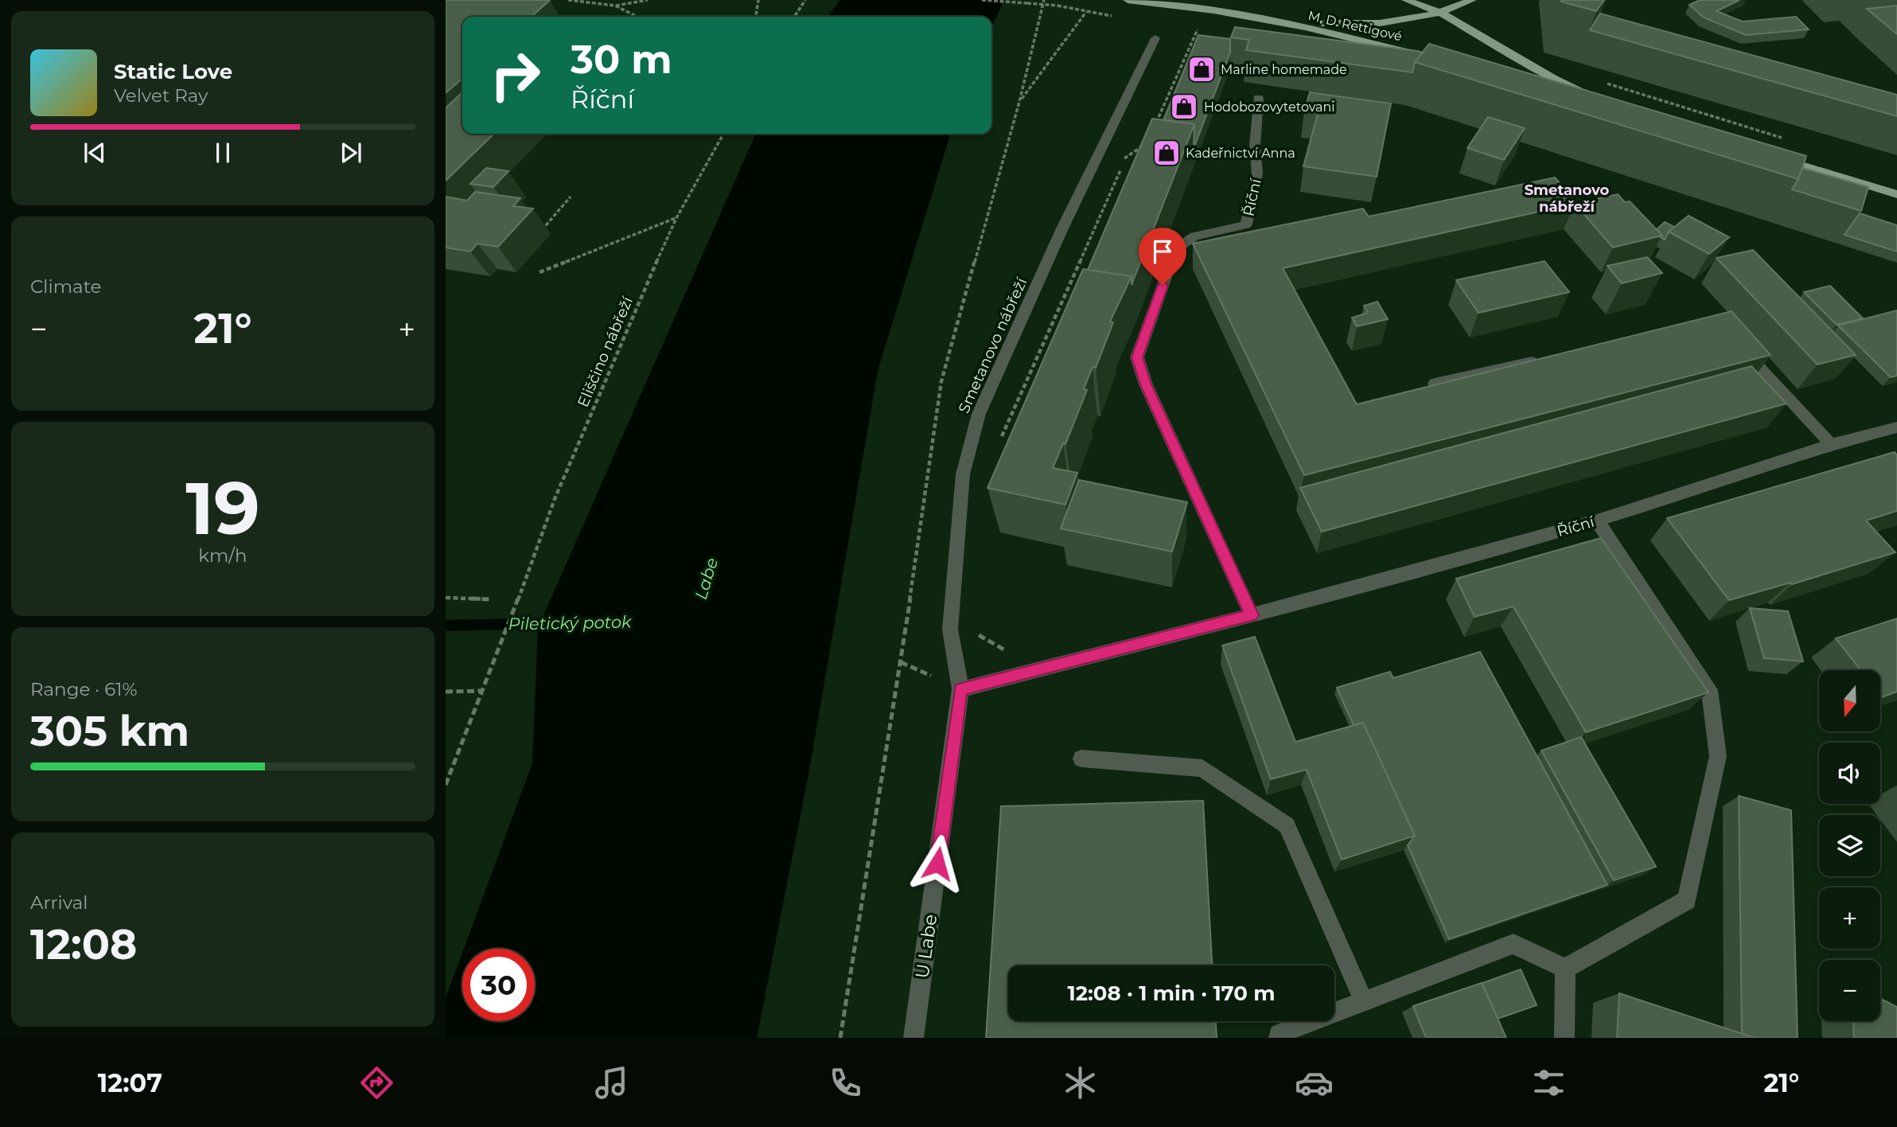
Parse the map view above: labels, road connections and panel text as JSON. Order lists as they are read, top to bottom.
{
  "streets": {
    "main road": ["M. D. Rettigové"],
    "street": ["Říční", "Smetanovo nábřeží", "U Labe"],
    "path": ["Eliščino nábřeží"]
  },
  "crossings": [
    ["Říční", "Smetanovo nábřeží"],
    ["Říční", "U Labe"],
    ["Smetanovo nábřeží", "U Labe"]
  ],
  "districts": ["Smetanovo nábřeží"],
  "water": ["Labe", "Piletický potok"],
  "places": {
    "shop": ["Marline homemade", "Hodobozovytetovani", "Kadeřnictví Anna"]
  },
  "north": "bottom",
  "page": {
    "turn": ["30 m", "Říční"],
    "song": ["Static Love", "Velvet Ray"],
    "tile": [
      "Climate",
      ["19", "km/h"],
      ["Range · 61%", "305 km"],
      ["Arrival", "12:08"]
    ],
    "heat": ["−", "21°", "+"],
    "map_buttons": ["+", "−"],
    "limit": "30",
    "trip": "12:08 · 1 min · 170 m",
    "tabs": ["12:07", "21°"]
  }
}
